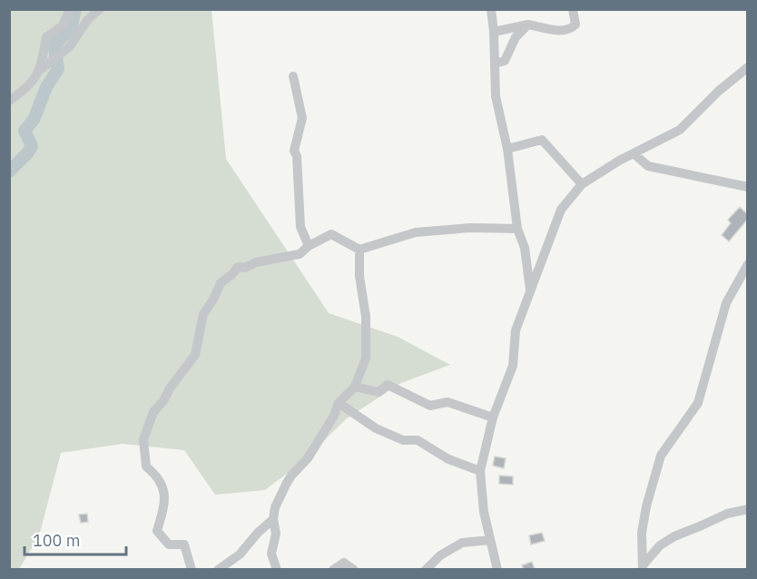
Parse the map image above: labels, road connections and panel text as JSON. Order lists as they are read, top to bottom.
{
  "scale_bar": "100 m"
}
